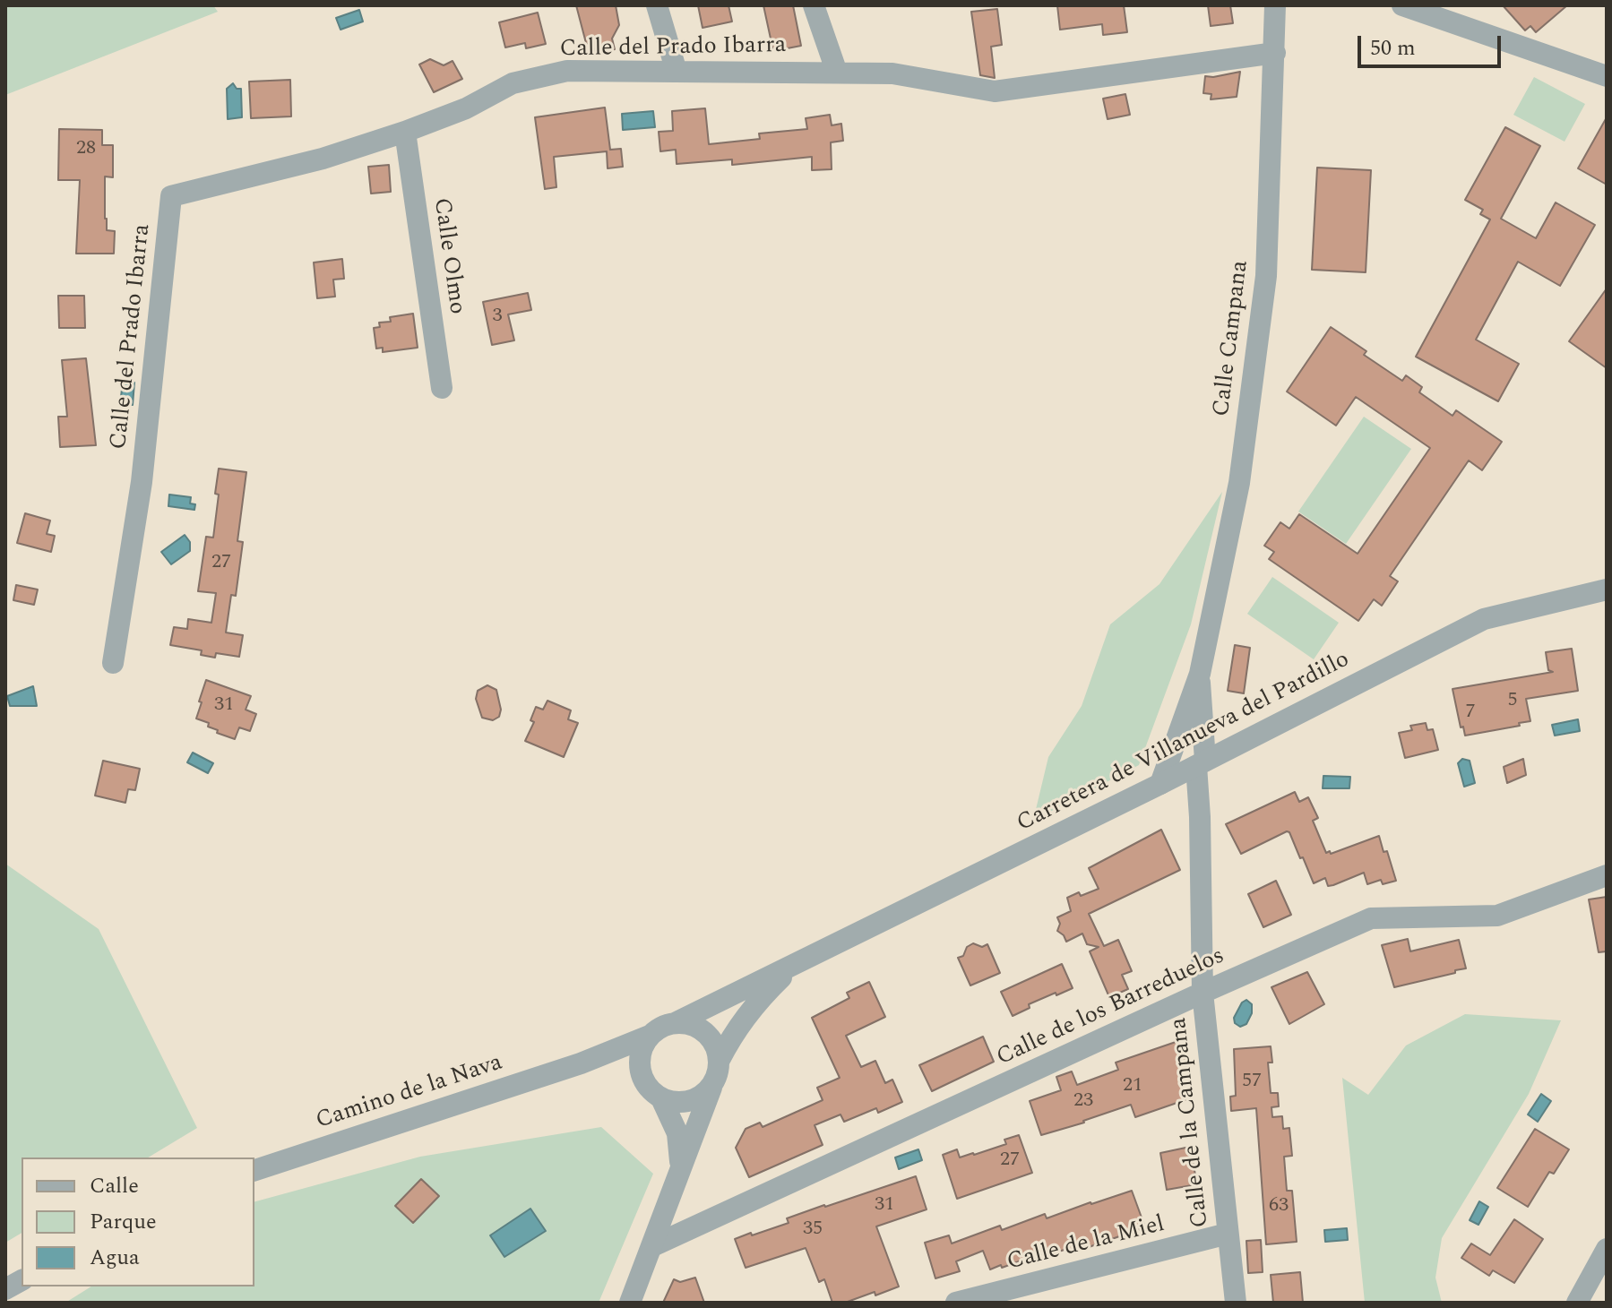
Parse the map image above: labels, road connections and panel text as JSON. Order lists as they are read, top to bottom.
{
  "streets": {
    "street": [
      "Calle del Prado Ibarra",
      "Calle Olmo",
      "Calle Campana",
      "Carretera de Villanueva del Pardillo",
      "Calle de los Barreduelos",
      "Camino de la Nava",
      "Calle de la Campana",
      "Calle de la Miel"
    ]
  },
  "crossings": [
    ["Calle del Prado Ibarra", "Calle Olmo"],
    ["Calle del Prado Ibarra", "Calle Campana"],
    ["Calle Campana", "Calle de la Campana"],
    ["Carretera de Villanueva del Pardillo", "Camino de la Nava"],
    ["Carretera de Villanueva del Pardillo", "Calle de la Campana"],
    ["Calle de los Barreduelos", "Calle de la Campana"],
    ["Calle de la Campana", "Calle de la Miel"]
  ],
  "house_numbers": [
    "28",
    "3",
    "27",
    "5",
    "31",
    "7",
    "57",
    "21",
    "23",
    "27",
    "31",
    "63",
    "35"
  ],
  "legend": ["Calle", "Parque", "Agua"],
  "scale_bar": "50 m"
}
